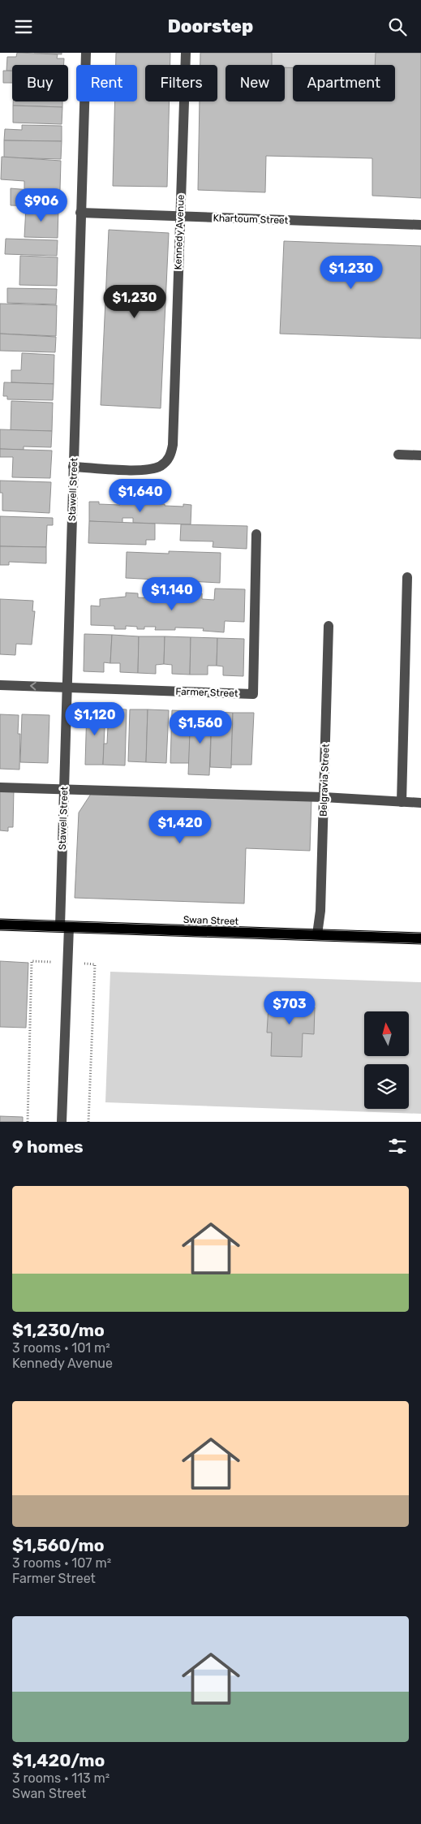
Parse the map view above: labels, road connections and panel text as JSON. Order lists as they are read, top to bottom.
{
  "streets": {
    "main road": ["Swan Street"],
    "street": [
      "Khartoum Street",
      "Kennedy Avenue",
      "Stawell Street",
      "Farmer Street",
      "Belgravia Street"
    ]
  },
  "crossings": [
    ["Khartoum Street", "Kennedy Avenue"],
    ["Khartoum Street", "Stawell Street"],
    ["Kennedy Avenue", "Stawell Street"],
    ["Stawell Street", "Farmer Street"],
    ["Stawell Street", "Swan Street"],
    ["Belgravia Street", "Swan Street"]
  ],
  "north": "top",
  "page": {
    "header": "Doorstep",
    "chip": [
      "Buy",
      "Rent",
      "Filters",
      "New",
      "Apartment"
    ],
    "price": [
      "$906",
      "$1,230",
      "$1,230",
      "$1,640",
      "$1,140",
      "$1,120",
      "$1,560",
      "$1,420",
      "$703"
    ],
    "heading": "9 homes",
    "list": [
      {
        "name": "$1,230/mo",
        "note": "3 rooms · 101 m² · Kennedy Avenue"
      },
      {
        "name": "$1,560/mo",
        "note": "3 rooms · 107 m² · Farmer Street"
      },
      {
        "name": "$1,420/mo",
        "note": "3 rooms · 113 m² · Swan Street"
      }
    ]
  }
}
